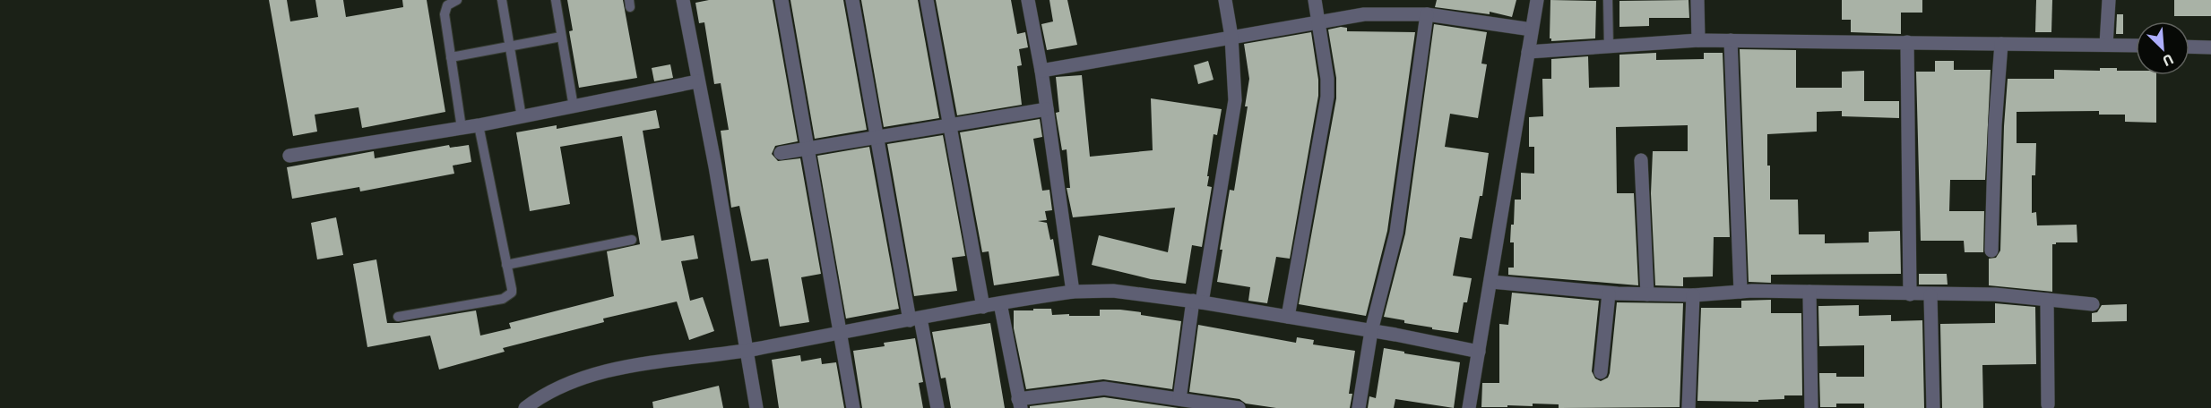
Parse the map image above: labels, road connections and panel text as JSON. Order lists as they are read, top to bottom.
{
  "north": "bottom right"
}
